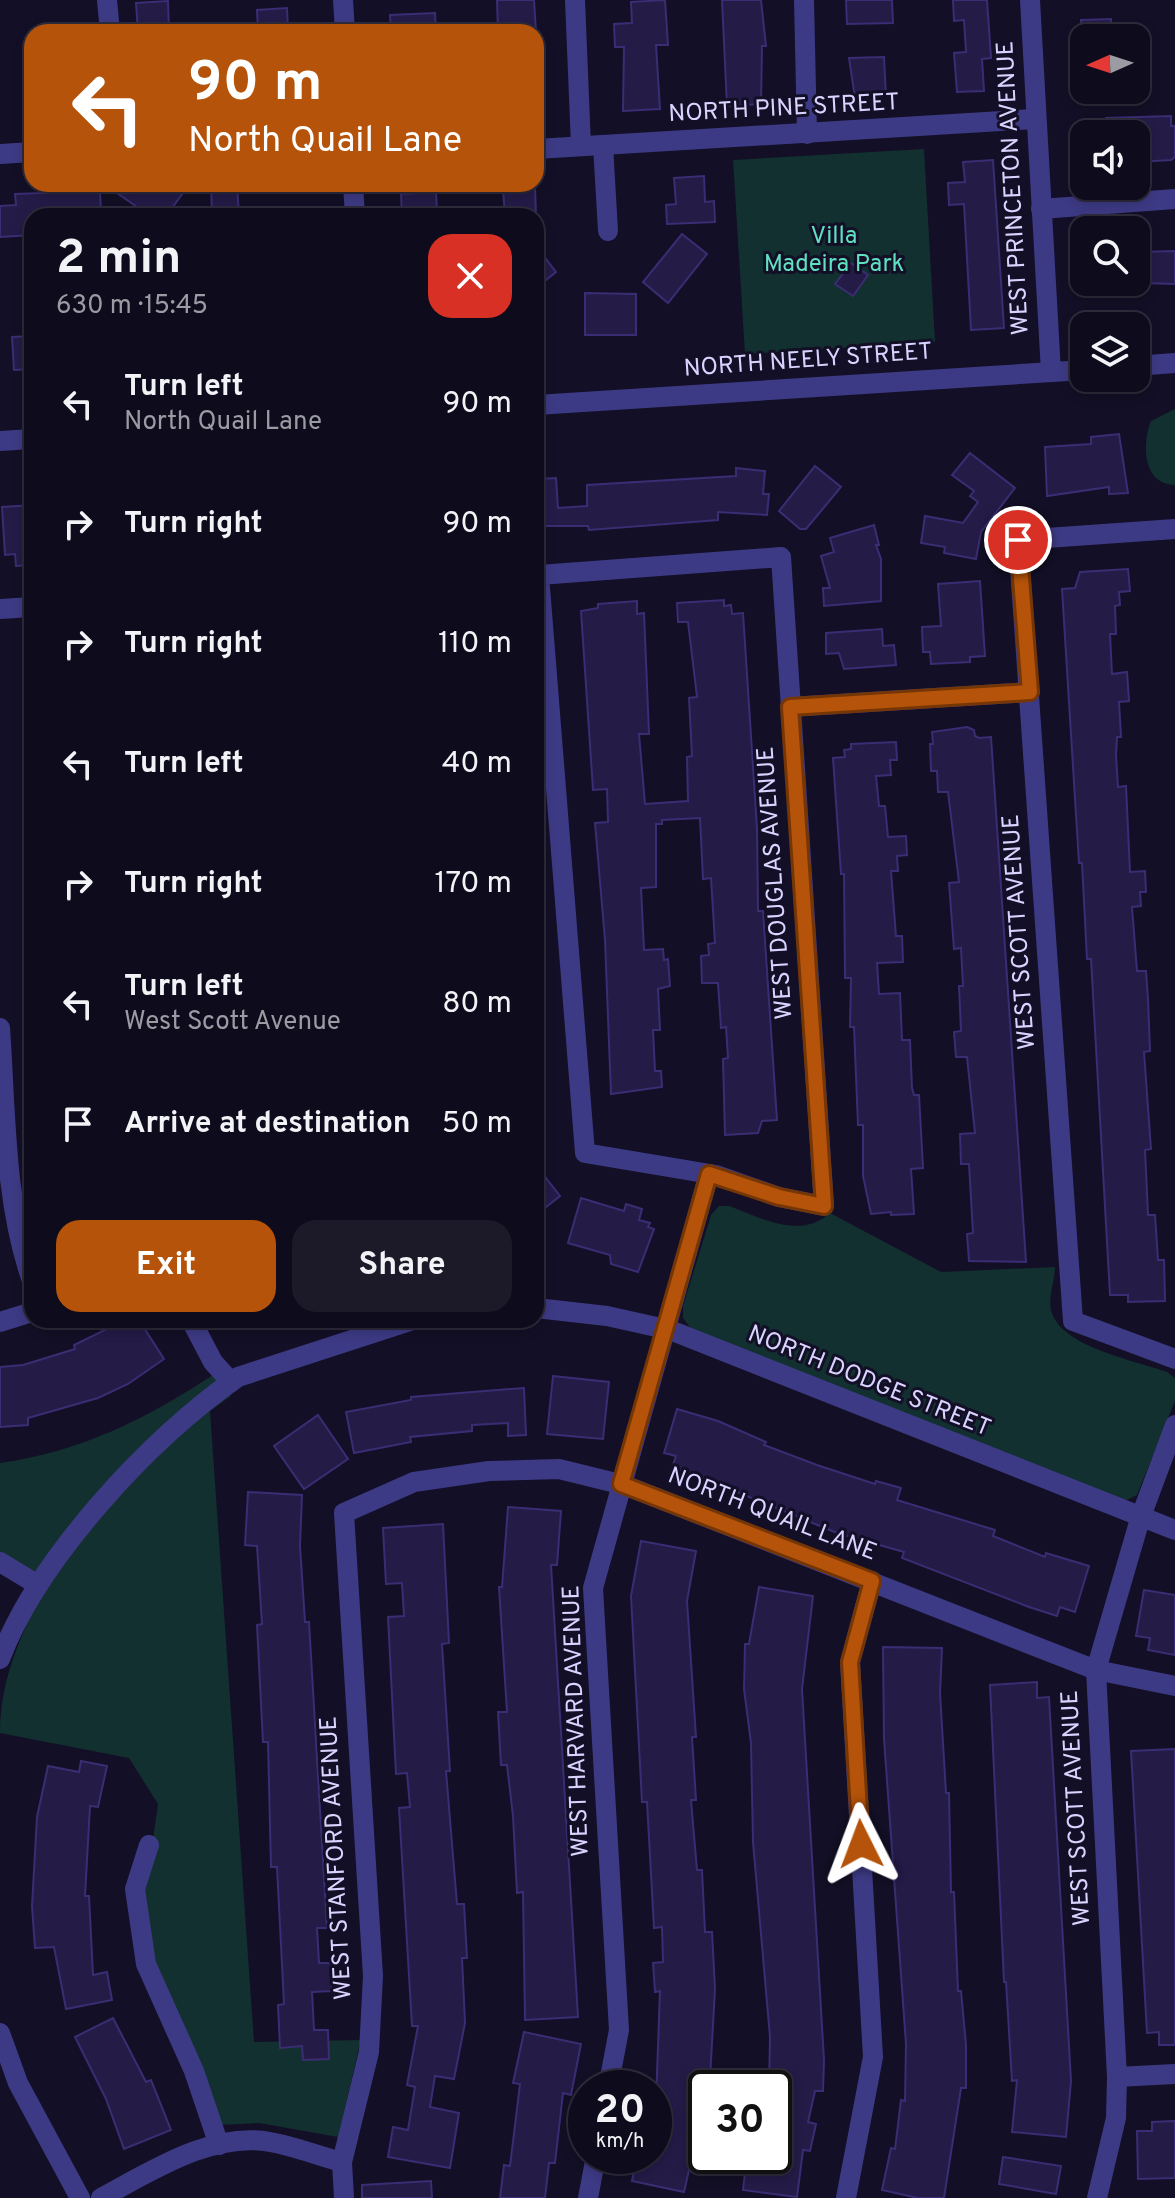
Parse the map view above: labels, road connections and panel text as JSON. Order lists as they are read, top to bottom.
{
  "streets": {
    "street": [
      "NORTH PINE STREET",
      "WEST PRINCETON AVENUE",
      "NORTH NEELY STREET",
      "WEST DOUGLAS AVENUE",
      "WEST SCOTT AVENUE",
      "NORTH DODGE STREET",
      "NORTH QUAIL LANE",
      "WEST HARVARD AVENUE",
      "WEST STANFORD AVENUE"
    ]
  },
  "crossings": [
    ["NORTH PINE STREET", "WEST PRINCETON AVENUE"],
    ["WEST PRINCETON AVENUE", "NORTH NEELY STREET"],
    ["WEST DOUGLAS AVENUE", "WEST HARVARD AVENUE"],
    ["WEST SCOTT AVENUE", "NORTH DODGE STREET"],
    ["WEST SCOTT AVENUE", "NORTH QUAIL LANE"],
    ["NORTH DODGE STREET", "WEST HARVARD AVENUE"],
    ["NORTH QUAIL LANE", "WEST HARVARD AVENUE"],
    ["NORTH QUAIL LANE", "WEST STANFORD AVENUE"]
  ],
  "parks": ["Villa Madeira Park"],
  "north": "left",
  "page": {
    "turn": ["90 m", "North Quail Lane"],
    "heading": ["2 min", "630 m · 15:45"],
    "list": [
      {
        "name": "Turn left",
        "note": "North Quail Lane",
        "value": "90 m"
      },
      {
        "name": "Turn right",
        "value": "90 m"
      },
      {
        "name": "Turn right",
        "value": "110 m"
      },
      {
        "name": "Turn left",
        "value": "40 m"
      },
      {
        "name": "Turn right",
        "value": "170 m"
      },
      {
        "name": "Turn left",
        "note": "West Scott Avenue",
        "value": "80 m"
      },
      {
        "name": "Arrive at destination",
        "value": "50 m"
      }
    ],
    "buttons": ["Exit", "Share"],
    "speed": "20 km/h",
    "limit": "30"
  }
}
